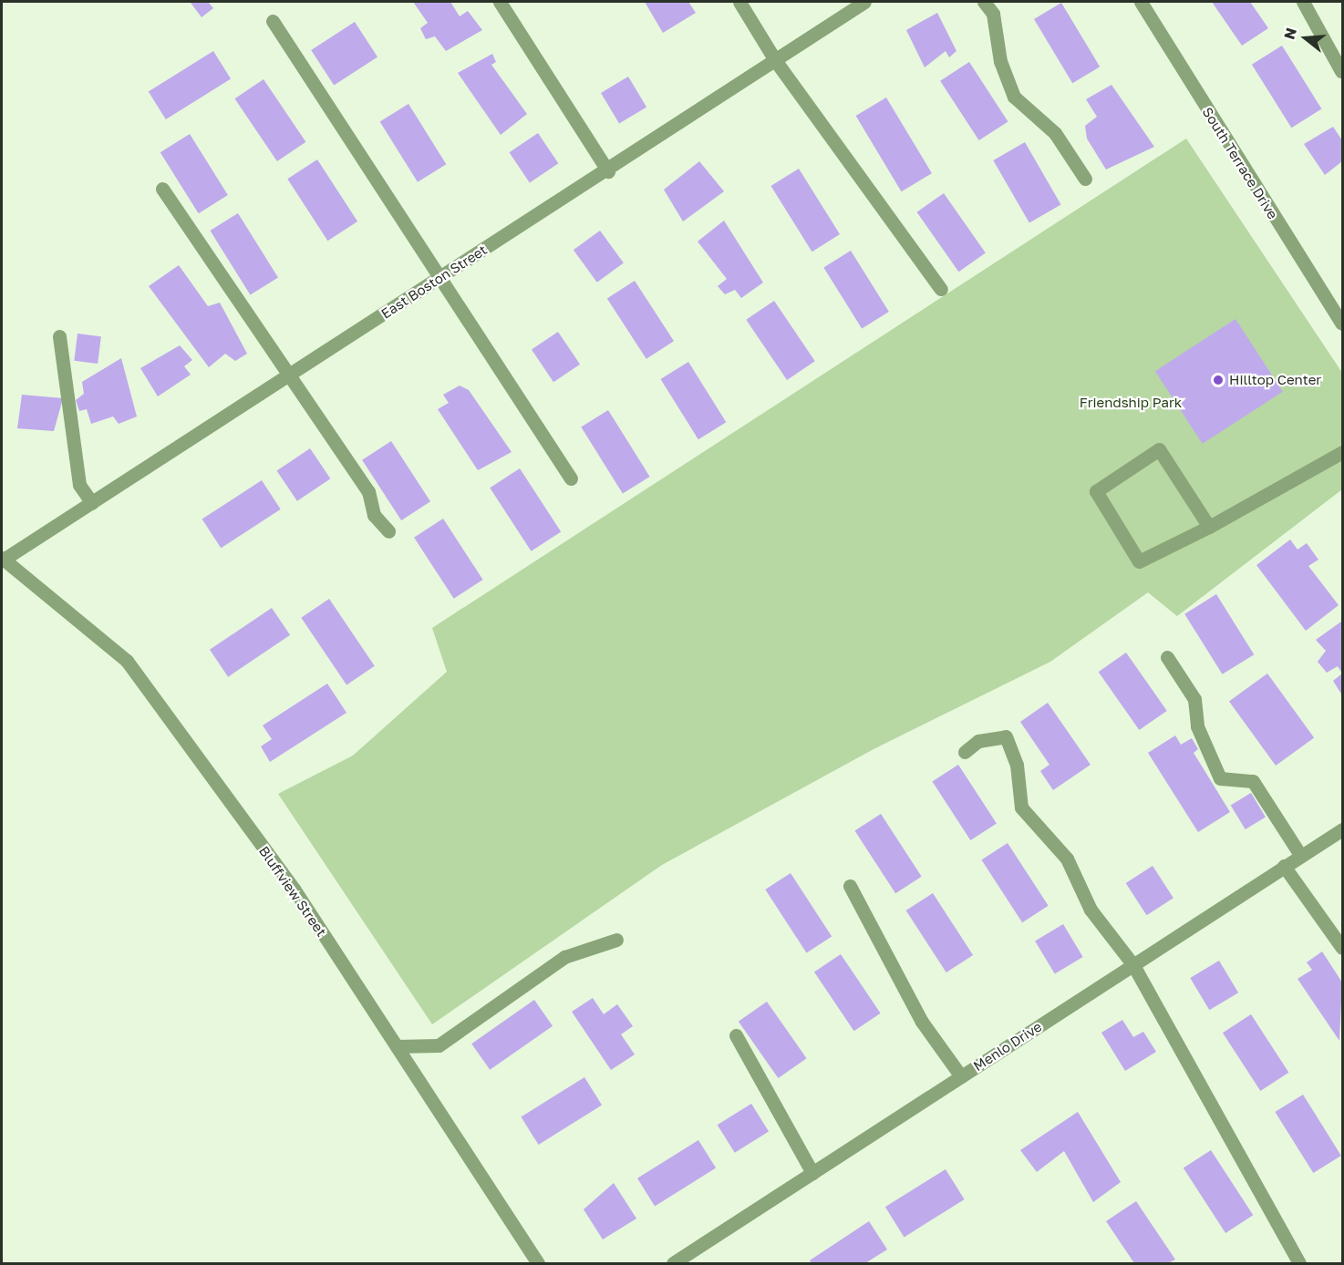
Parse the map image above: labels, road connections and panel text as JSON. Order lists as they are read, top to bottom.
{
  "streets": {
    "street": [
      "South Terrace Drive",
      "East Boston Street",
      "Bluffview Street",
      "Menlo Drive"
    ]
  },
  "crossings": [
    ["East Boston Street", "Bluffview Street"]
  ],
  "parks": ["Friendship Park"],
  "places": ["Hilltop Center"],
  "north": "left"
}
